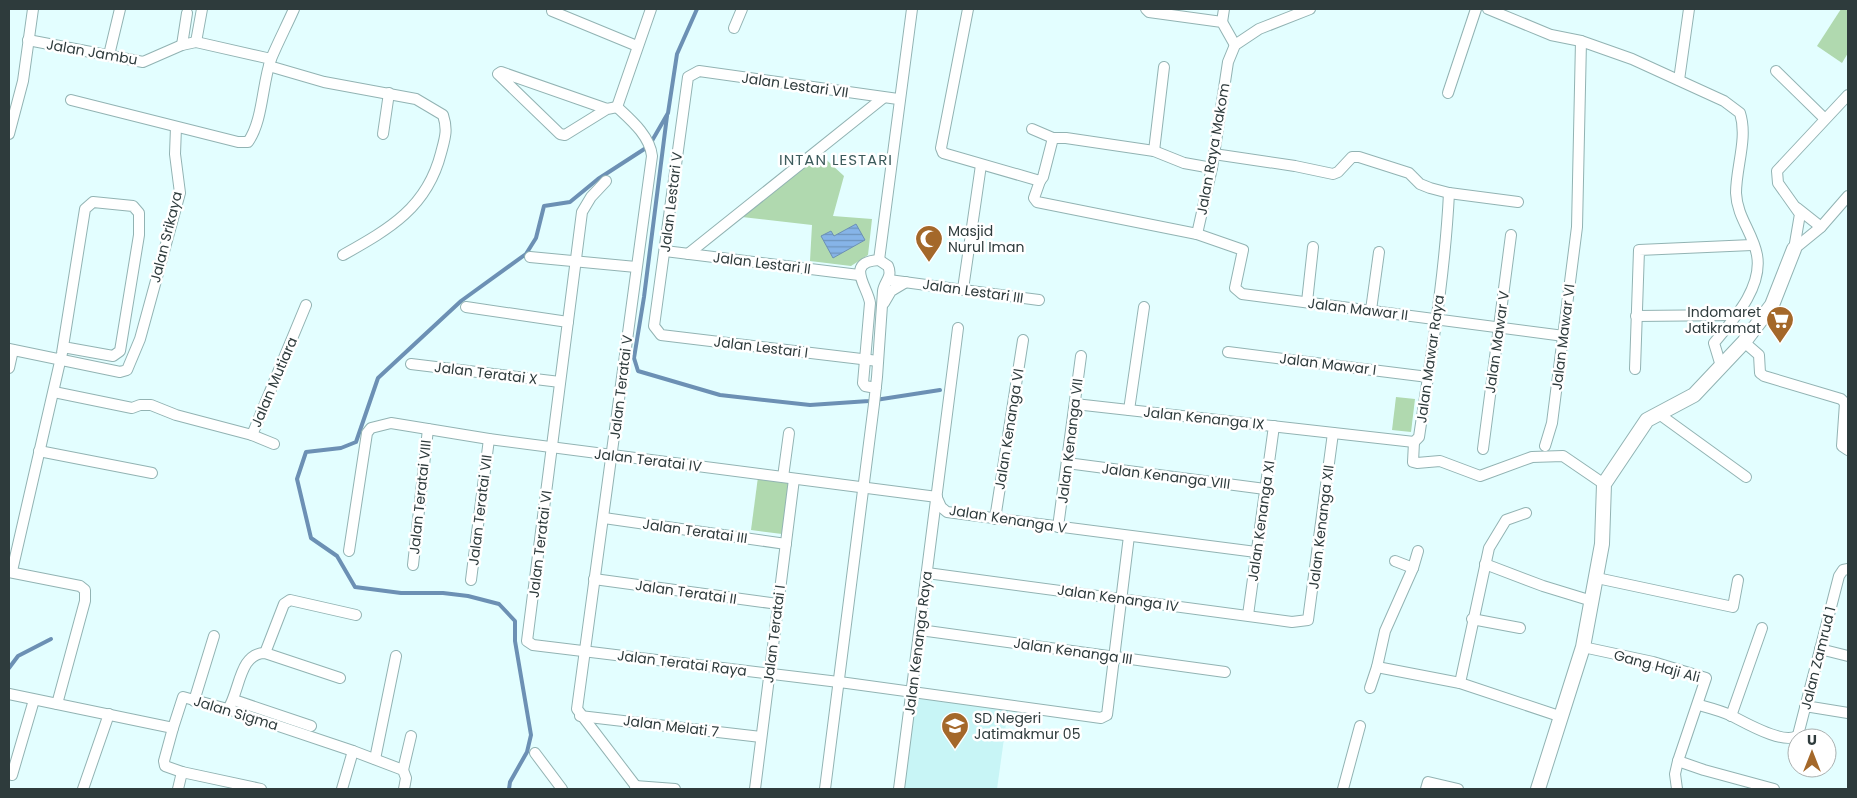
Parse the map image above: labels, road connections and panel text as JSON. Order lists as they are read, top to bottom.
{
  "streets": {
    "street": [
      "Jalan Jambu",
      "Jalan Lestari VII",
      "Jalan Raya Makom",
      "Jalan Lestari V",
      "Jalan Srikaya",
      "Jalan Lestari II",
      "Jalan Lestari III",
      "Jalan Mawar II",
      "Jalan Mawar VI",
      "Jalan Mawar V",
      "Jalan Lestari I",
      "Jalan Mawar Raya",
      "Jalan Mawar I",
      "Jalan Teratai X",
      "Jalan Mutiara",
      "Jalan Teratai V",
      "Jalan Kenanga IX",
      "Jalan Kenanga VI",
      "Jalan Kenanga VII",
      "Jalan Teratai IV",
      "Jalan Kenanga VIII",
      "Jalan Teratai VIII",
      "Jalan Teratai VII",
      "Jalan Kenanga V",
      "Jalan Kenanga XI",
      "Jalan Kenanga XII",
      "Jalan Teratai III",
      "Jalan Teratai VI",
      "Jalan Teratai II",
      "Jalan Kenanga IV",
      "Jalan Teratai I",
      "Jalan Kenanga Raya",
      "Jalan Kenanga III",
      "Jalan Zamrud 1",
      "Jalan Teratai Raya",
      "Gang Haji Ali",
      "Jalan Sigma",
      "Jalan Melati 7"
    ]
  },
  "crossings": [
    ["Jalan Lestari VII", "Jalan Lestari V"],
    ["Jalan Raya Makom", "Jalan Mawar II"],
    ["Jalan Lestari V", "Jalan Lestari II"],
    ["Jalan Lestari V", "Jalan Lestari I"],
    ["Jalan Mawar II", "Jalan Mawar VI"],
    ["Jalan Mawar II", "Jalan Mawar V"],
    ["Jalan Mawar II", "Jalan Mawar Raya"],
    ["Jalan Mawar Raya", "Jalan Mawar I"],
    ["Jalan Mawar Raya", "Jalan Kenanga IX"],
    ["Jalan Mawar Raya", "Jalan Kenanga XII"],
    ["Jalan Teratai X", "Jalan Teratai VI"],
    ["Jalan Teratai V", "Jalan Teratai IV"],
    ["Jalan Teratai V", "Jalan Teratai III"],
    ["Jalan Teratai V", "Jalan Teratai II"],
    ["Jalan Teratai V", "Jalan Teratai Raya"],
    ["Jalan Teratai V", "Jalan Melati 7"],
    ["Jalan Kenanga IX", "Jalan Kenanga VII"],
    ["Jalan Kenanga IX", "Jalan Kenanga XI"],
    ["Jalan Kenanga IX", "Jalan Kenanga XII"],
    ["Jalan Kenanga VI", "Jalan Kenanga V"],
    ["Jalan Kenanga VII", "Jalan Kenanga VIII"],
    ["Jalan Kenanga VII", "Jalan Kenanga V"],
    ["Jalan Teratai IV", "Jalan Teratai VIII"],
    ["Jalan Teratai IV", "Jalan Teratai VII"],
    ["Jalan Teratai IV", "Jalan Kenanga V"],
    ["Jalan Teratai IV", "Jalan Teratai VI"],
    ["Jalan Teratai IV", "Jalan Teratai I"],
    ["Jalan Teratai IV", "Jalan Kenanga Raya"],
    ["Jalan Kenanga VIII", "Jalan Kenanga XI"],
    ["Jalan Kenanga V", "Jalan Kenanga XI"],
    ["Jalan Kenanga V", "Jalan Kenanga Raya"],
    ["Jalan Kenanga XI", "Jalan Kenanga IV"],
    ["Jalan Kenanga XII", "Jalan Kenanga IV"],
    ["Jalan Teratai III", "Jalan Teratai I"],
    ["Jalan Teratai VI", "Jalan Teratai Raya"],
    ["Jalan Teratai II", "Jalan Teratai I"],
    ["Jalan Kenanga IV", "Jalan Kenanga Raya"],
    ["Jalan Teratai I", "Jalan Teratai Raya"],
    ["Jalan Teratai I", "Jalan Melati 7"],
    ["Jalan Kenanga Raya", "Jalan Kenanga III"],
    ["Jalan Kenanga Raya", "Jalan Teratai Raya"],
    ["Jalan Kenanga III", "Jalan Teratai Raya"],
    ["Jalan Zamrud 1", "Gang Haji Ali"]
  ],
  "districts": ["INTAN LESTARI"],
  "places": {
    "mosque": ["Masjid Nurul Iman"],
    "supermarket": ["Indomaret Jatikramat"],
    "school or university": ["SD Negeri Jatimakmur 05"]
  },
  "north": "top"
}
